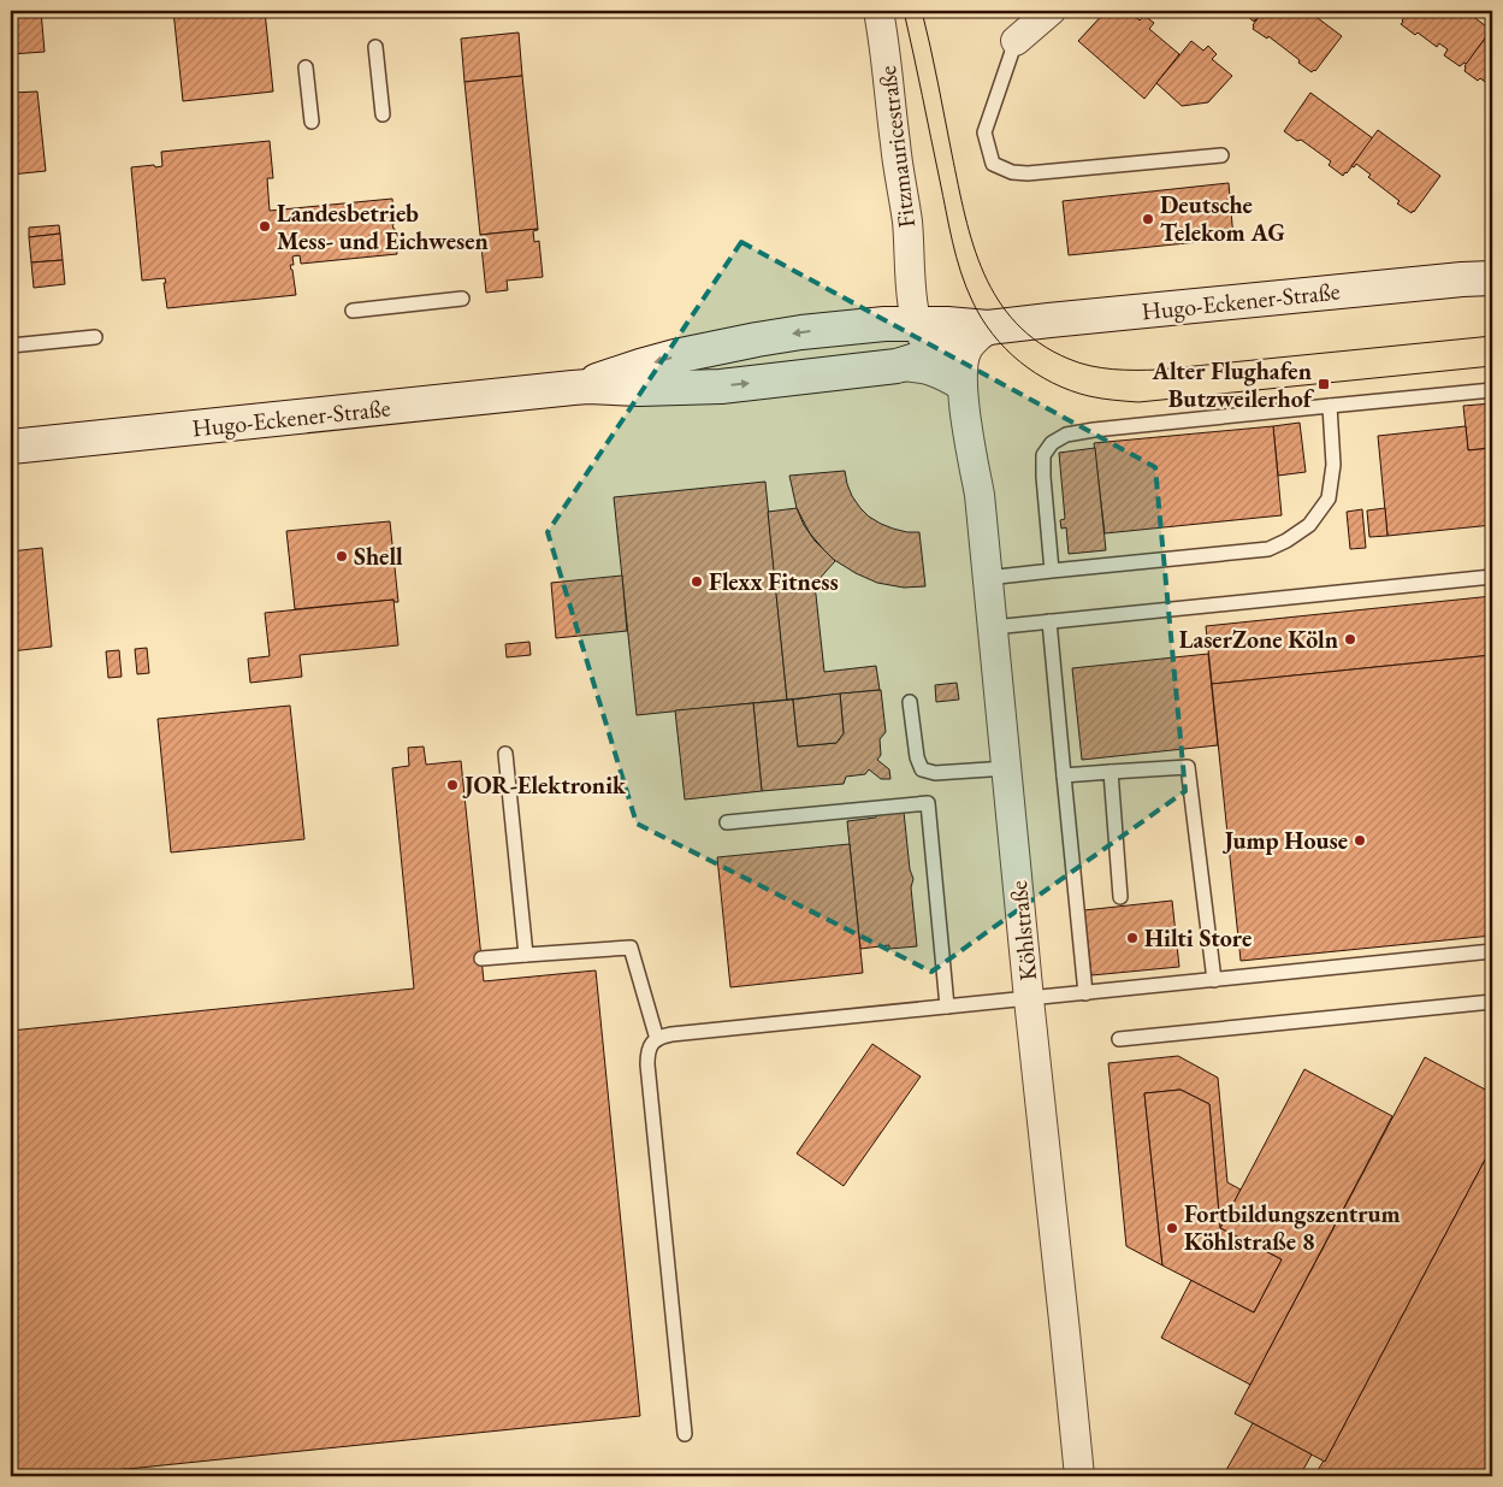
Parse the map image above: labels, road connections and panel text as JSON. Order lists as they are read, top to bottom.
{
  "streets": {
    "main road": ["Hugo-Eckener-Straße"],
    "street": ["Fitzmauricestraße", "Köhlstraße"]
  },
  "crossings": [
    ["Fitzmauricestraße", "Hugo-Eckener-Straße"],
    ["Hugo-Eckener-Straße", "Köhlstraße"]
  ],
  "places": {
    "other": [
      "Deutsche Telekom AG",
      "Landesbetrieb Mess- und Eichwesen",
      "Shell",
      "Flexx Fitness",
      "LaserZone Köln",
      "JOR-Elektronik",
      "Jump House",
      "Hilti Store",
      "Fortbildungszentrum Köhlstraße 8"
    ],
    "transit": ["Alter Flughafen Butzweilerhof"]
  }
}
